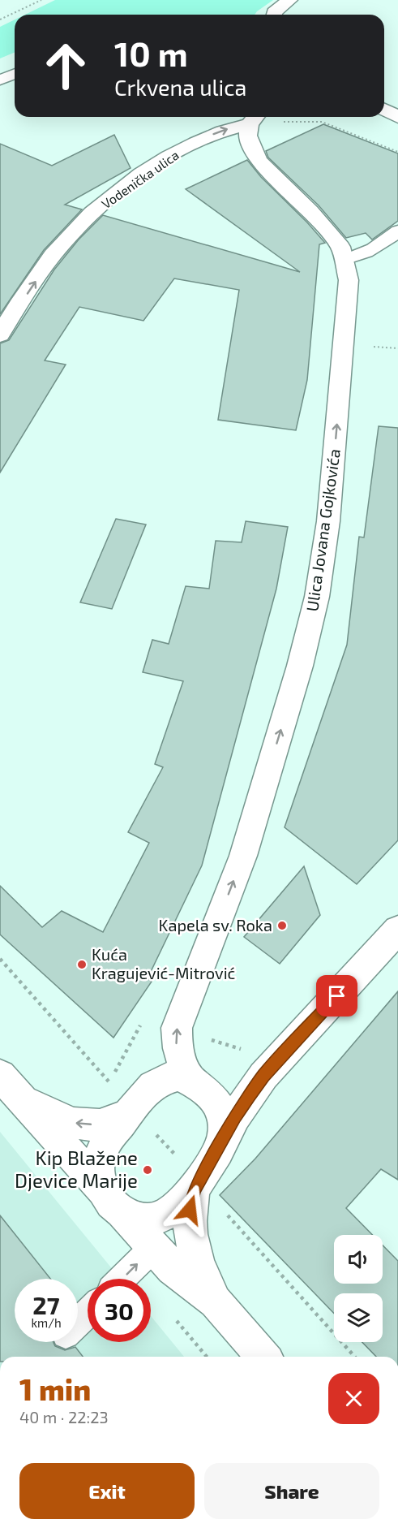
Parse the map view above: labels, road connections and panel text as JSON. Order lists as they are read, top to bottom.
{
  "streets": {
    "street": ["Vodenička ulica", "Ulica Jovana Gojkovića"]
  },
  "crossings": [
    ["Vodenička ulica", "Ulica Jovana Gojkovića"]
  ],
  "one_way": ["Vodenička ulica", "Ulica Jovana Gojkovića"],
  "places": ["Kapela sv. Roka", "Kuća Kragujević-Mitrović", "Kip Blažene Djevice Marije"],
  "page": {
    "turn": ["10 m", "Crkvena ulica"],
    "speed": "27 km/h",
    "limit": "30",
    "heading": ["1 min", "40 m · 22:23"],
    "buttons": ["Exit", "Share"]
  }
}
